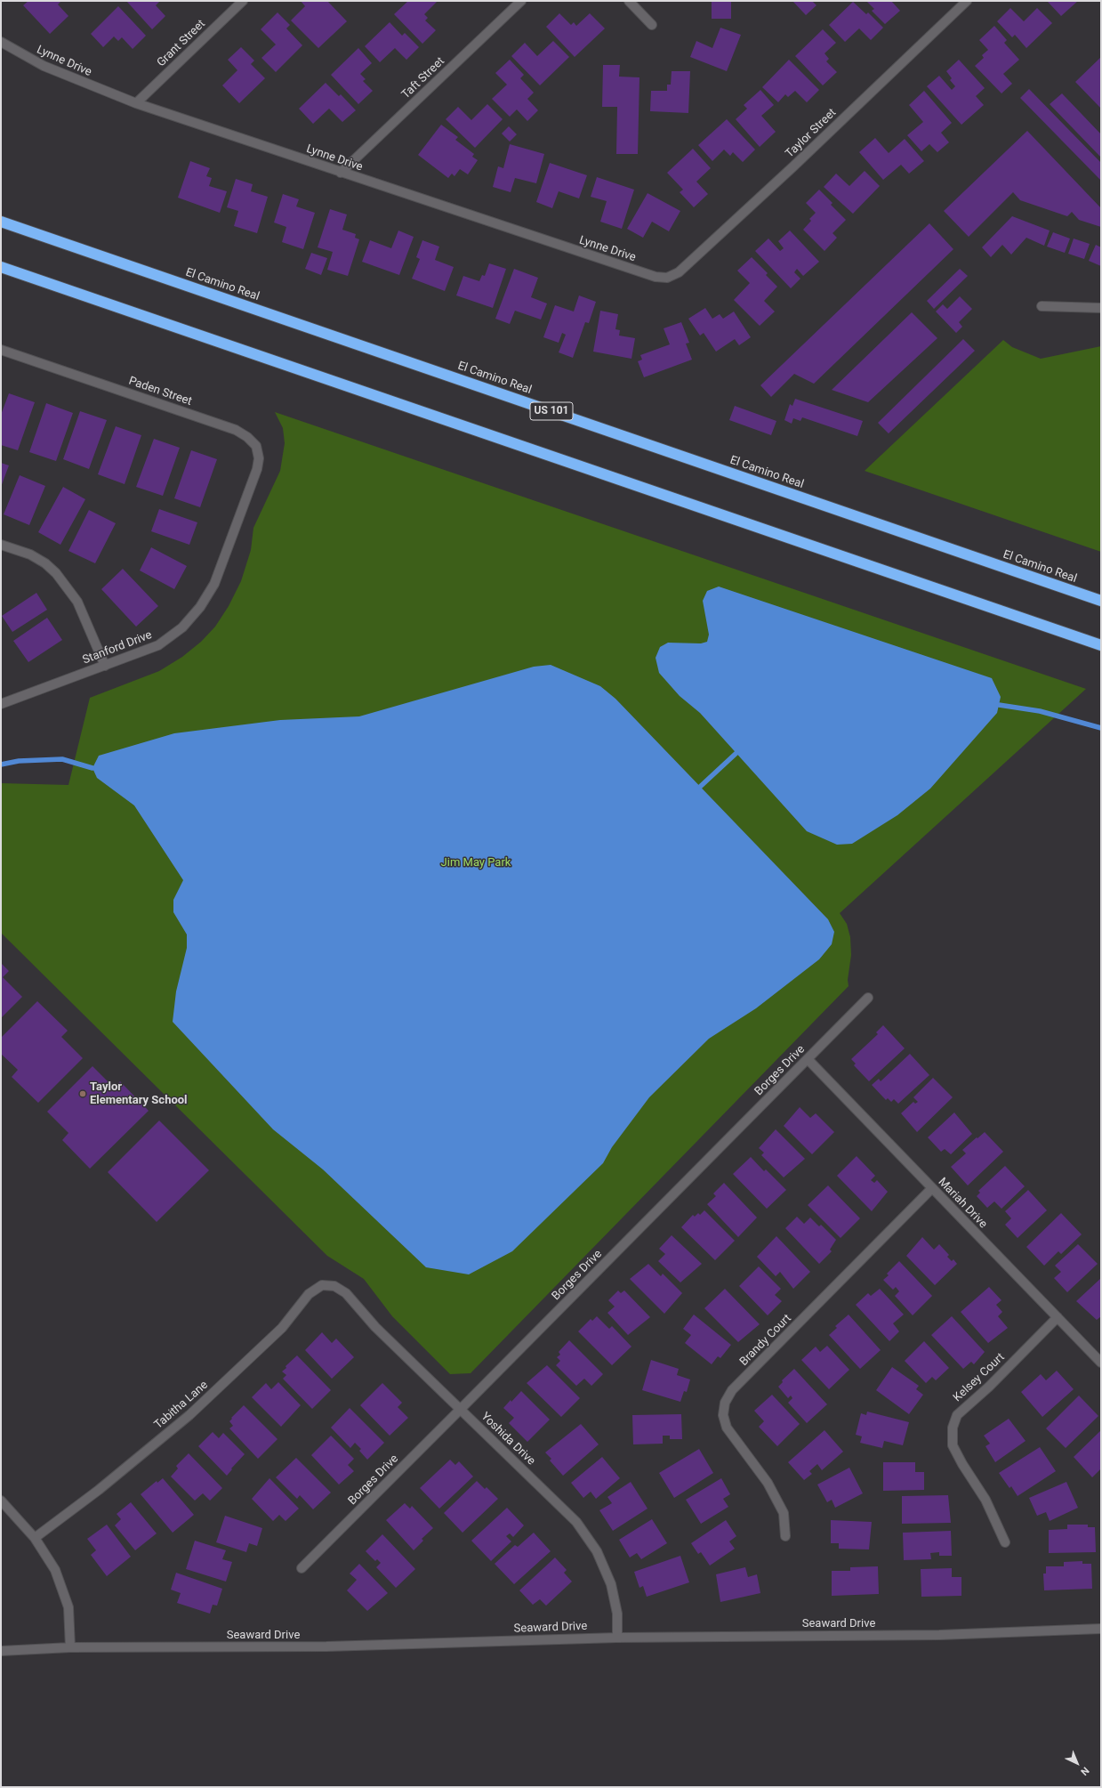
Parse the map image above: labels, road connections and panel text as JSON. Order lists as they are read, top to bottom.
{
  "streets": {
    "highway": ["El Camino Real", "US 101"],
    "street": [
      "Grant Street",
      "Lynne Drive",
      "Taft Street",
      "Taylor Street",
      "Paden Street",
      "Stanford Drive",
      "Borges Drive",
      "Mariah Drive",
      "Brandy Court",
      "Kelsey Court",
      "Tabitha Lane",
      "Yoshida Drive",
      "Seaward Drive"
    ]
  },
  "crossings": [
    ["Grant Street", "Lynne Drive"],
    ["Lynne Drive", "Taft Street"],
    ["Lynne Drive", "Taylor Street"],
    ["Paden Street", "Stanford Drive"],
    ["Borges Drive", "Mariah Drive"],
    ["Borges Drive", "Yoshida Drive"],
    ["Mariah Drive", "Brandy Court"],
    ["Mariah Drive", "Kelsey Court"],
    ["Tabitha Lane", "Yoshida Drive"],
    ["Yoshida Drive", "Seaward Drive"]
  ],
  "parks": ["Jim May Park"],
  "places": ["Taylor Elementary School"],
  "north": "bottom right"
}
